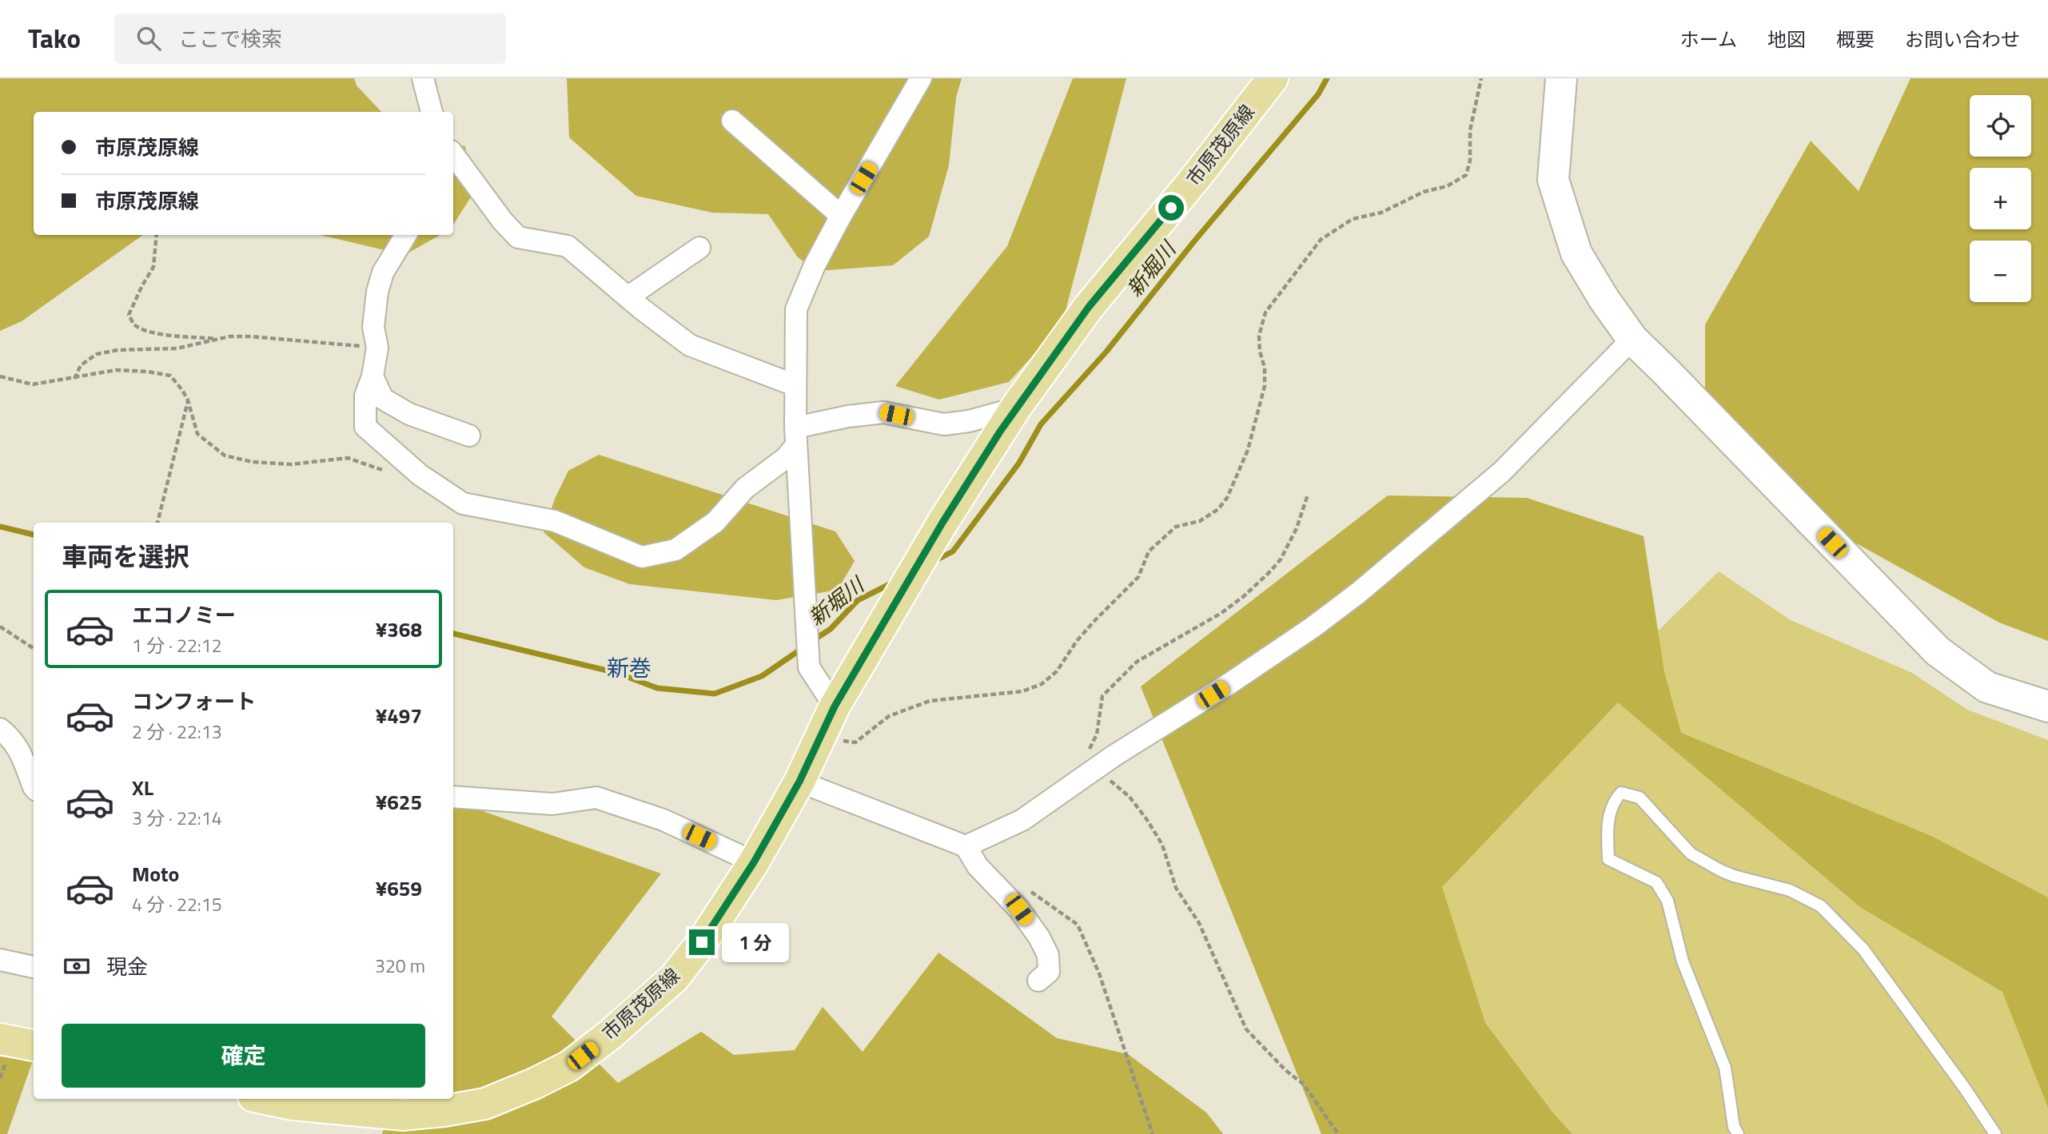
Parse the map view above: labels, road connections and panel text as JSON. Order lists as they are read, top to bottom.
{
  "streets": {
    "main road": ["市原茂原線"]
  },
  "districts": ["新巻"],
  "water": ["新堀川"],
  "page": {
    "header": "Tako",
    "search": "ここで検索",
    "nav": [
      "ホーム",
      "地図",
      "概要",
      "お問い合わせ"
    ],
    "map_buttons": ["+", "−"],
    "banner": ["市原茂原線", "市原茂原線"],
    "heading": "車両を選択",
    "list": [
      {
        "name": "エコノミー",
        "note": "1 分 · 22:12",
        "value": "¥368"
      },
      {
        "name": "コンフォート",
        "note": "2 分 · 22:13",
        "value": "¥497"
      },
      {
        "name": "XL",
        "note": "3 分 · 22:14",
        "value": "¥625"
      },
      {
        "name": "Moto",
        "note": "4 分 · 22:15",
        "value": "¥659"
      }
    ],
    "bubble": "1 分",
    "pay": ["現金", "320 m"],
    "buttons": "確定"
  }
}
